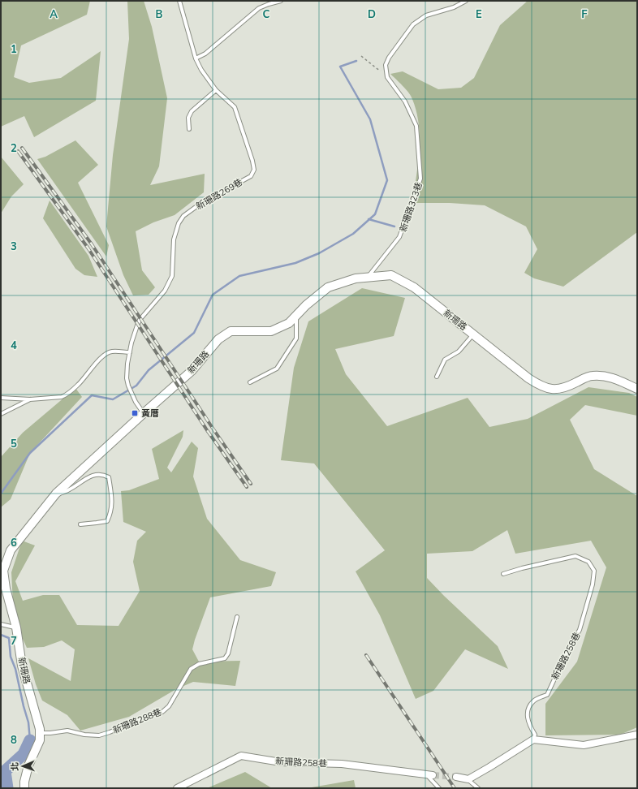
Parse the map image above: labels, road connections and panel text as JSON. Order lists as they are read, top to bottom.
{
  "streets": {
    "street": ["新珊路", "新珊路258巷"],
    "lane": ["新珊路269巷", "新珊路323巷", "新珊路288巷"]
  },
  "crossings": [
    ["新珊路269巷", "新珊路"],
    ["新珊路323巷", "新珊路"],
    ["新珊路", "新珊路288巷"]
  ],
  "places": {
    "transit": ["黃厝"]
  },
  "north": "left",
  "grid": {
    "columns": [
      "A",
      "B",
      "C",
      "D",
      "E",
      "F"
    ],
    "rows": [
      "1",
      "2",
      "3",
      "4",
      "5",
      "6",
      "7",
      "8"
    ]
  }
}
